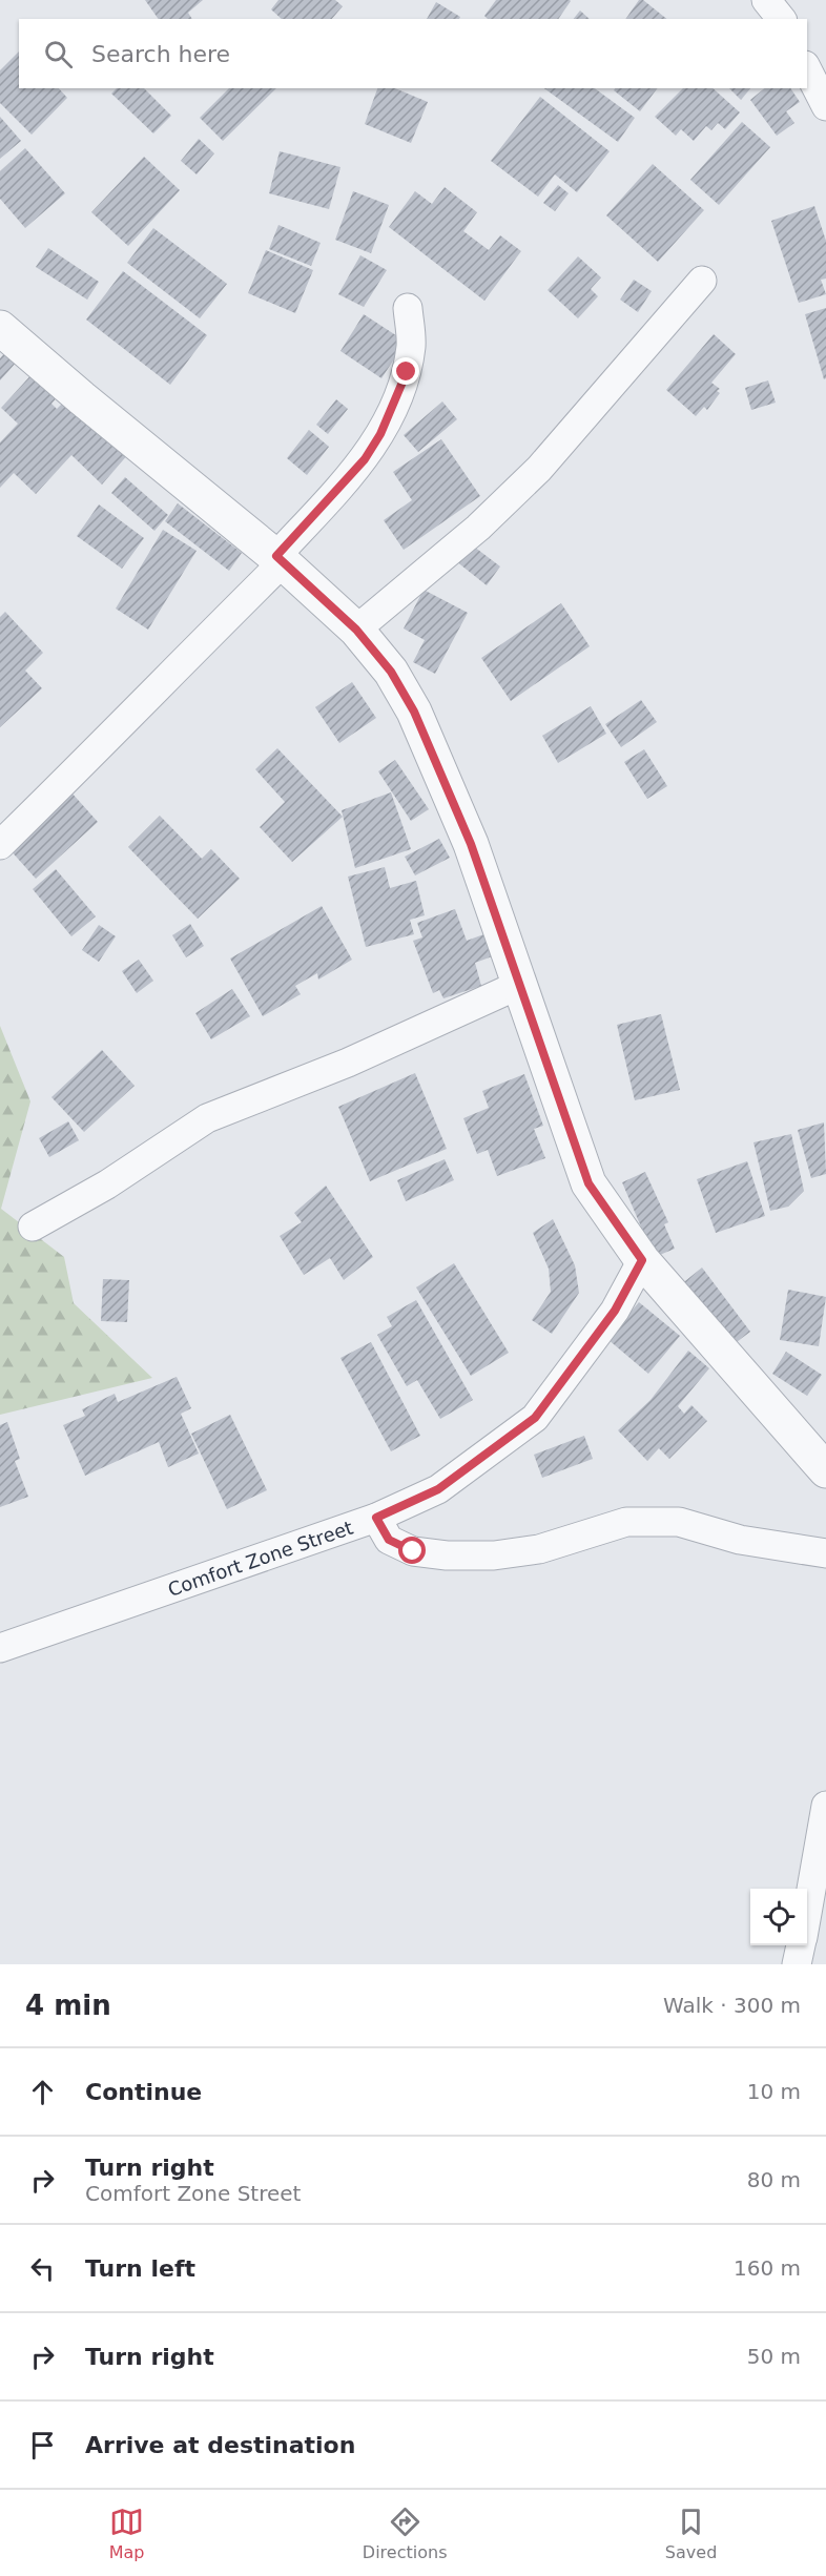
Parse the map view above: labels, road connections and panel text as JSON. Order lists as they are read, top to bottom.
{
  "streets": {
    "street": ["Comfort Zone Street"]
  },
  "page": {
    "search": "Search here",
    "heading": ["4 min", "Walk · 300 m"],
    "list": [
      ["Continue", "10 m"],
      ["Turn right", "Comfort Zone Street", "80 m"],
      ["Turn left", "160 m"],
      ["Turn right", "50 m"],
      "Arrive at destination"
    ],
    "nav": ["Map", "Directions", "Saved"]
  }
}
